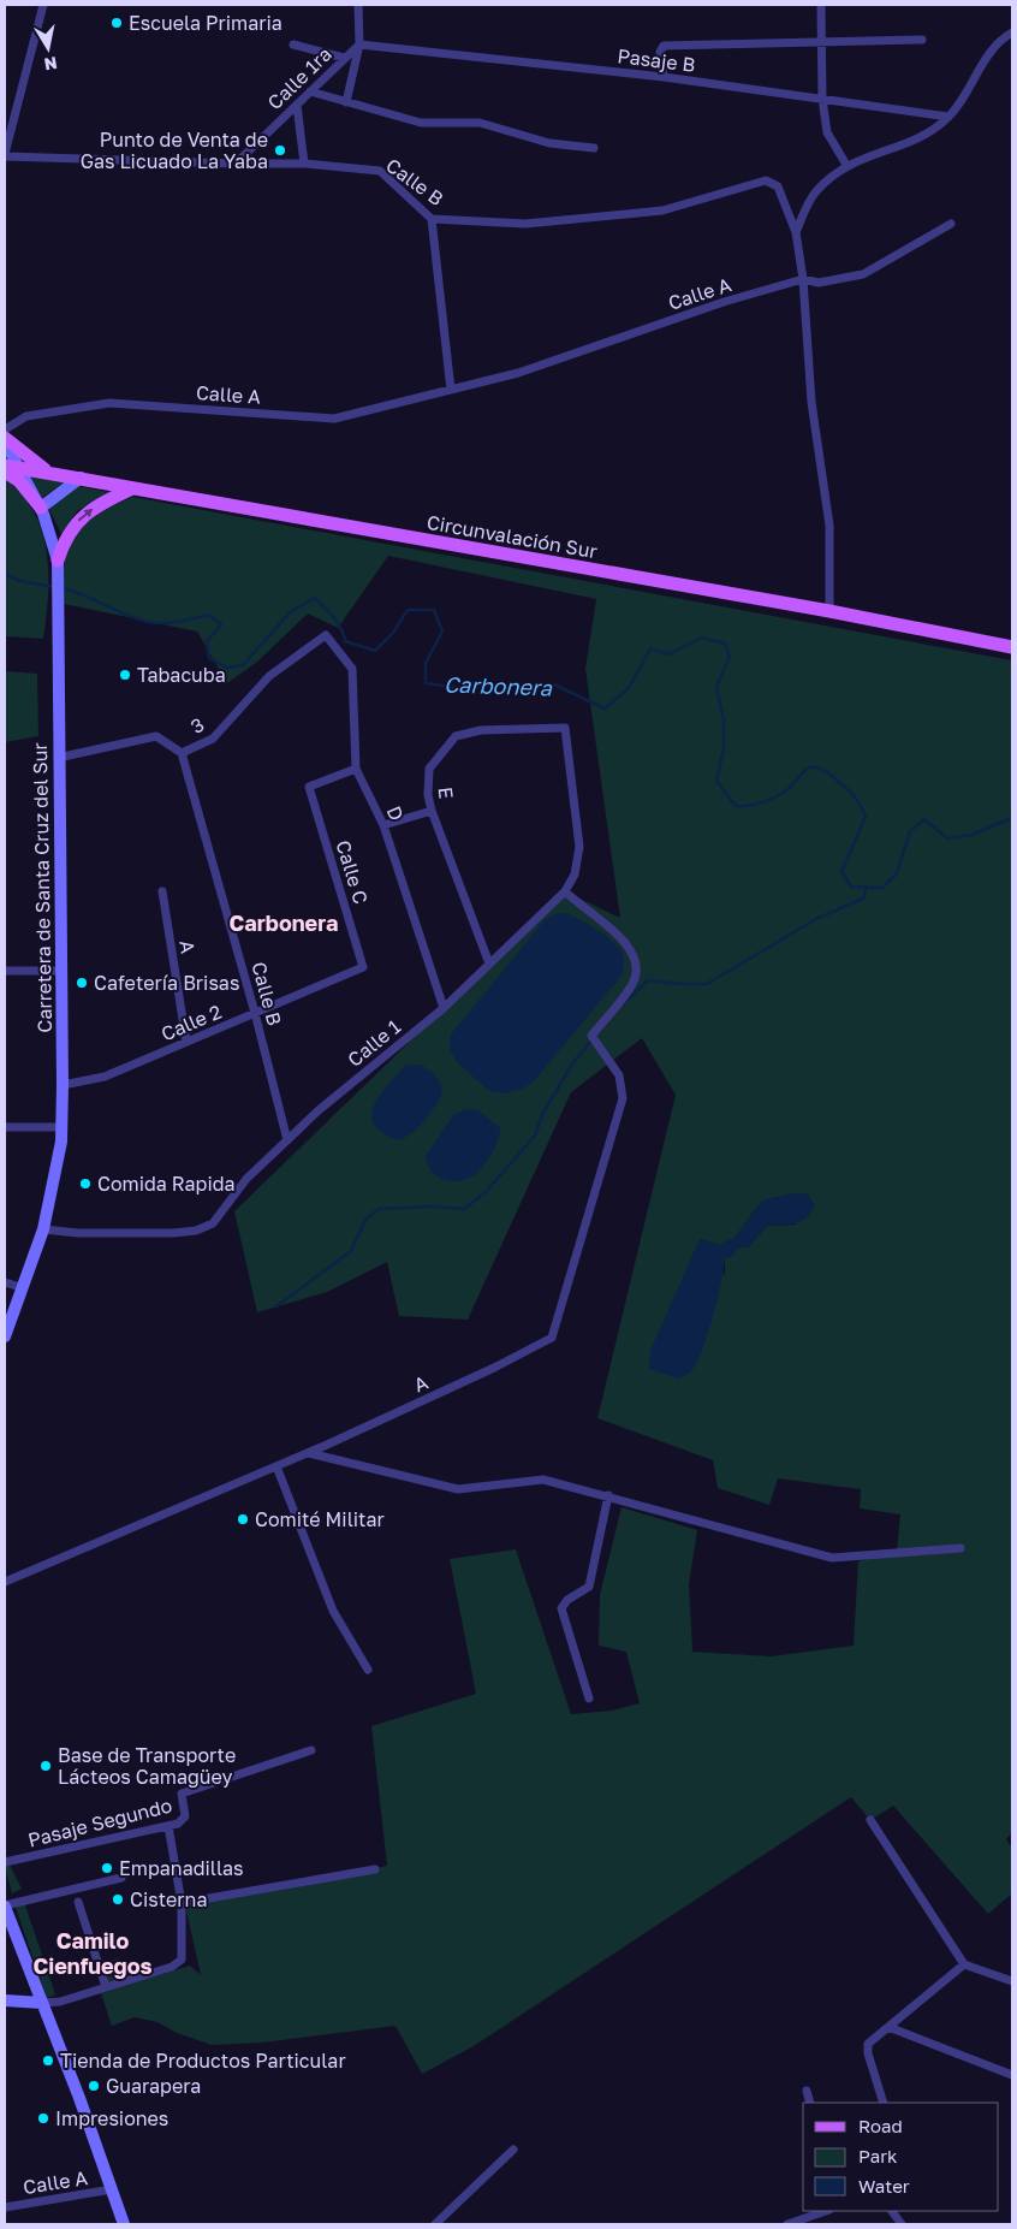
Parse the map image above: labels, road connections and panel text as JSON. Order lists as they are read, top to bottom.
{
  "streets": {
    "main road": ["Circunvalación Sur", "Carretera de Santa Cruz del Sur"],
    "street": [
      "Pasaje B",
      "Calle 1ra",
      "Calle B",
      "Calle A",
      "3",
      "E",
      "D",
      "Calle C",
      "A",
      "Calle 2",
      "Calle 1",
      "Pasaje Segundo"
    ]
  },
  "crossings": [
    ["Pasaje B", "Calle 1ra"],
    ["Calle 1ra", "Calle B"],
    ["Calle B", "3"],
    ["Calle B", "Calle 2"],
    ["Calle B", "Calle 1"],
    ["Circunvalación Sur", "Carretera de Santa Cruz del Sur"],
    ["3", "D"],
    ["3", "Carretera de Santa Cruz del Sur"],
    ["E", "Calle 1"],
    ["D", "Calle C"],
    ["D", "Calle 1"],
    ["Calle C", "Calle 2"],
    ["Carretera de Santa Cruz del Sur", "Calle 2"],
    ["Carretera de Santa Cruz del Sur", "Calle 1"],
    ["A", "Calle 2"],
    ["A", "Calle 1"]
  ],
  "districts": ["Carbonera", "Camilo Cienfuegos"],
  "water": ["Carbonera"],
  "places": [
    "Escuela Primaria",
    "Punto de Venta de Gas Licuado La Yaba",
    "Tabacuba",
    "Cafetería Brisas",
    "Comida Rapida",
    "Comité Militar",
    "Base de Transporte Lácteos Camagüey",
    "Empanadillas",
    "Cisterna",
    "Tienda de Productos Particular",
    "Guarapera",
    "Impresiones"
  ],
  "legend": ["Road", "Park", "Water"],
  "north": "bottom"
}
